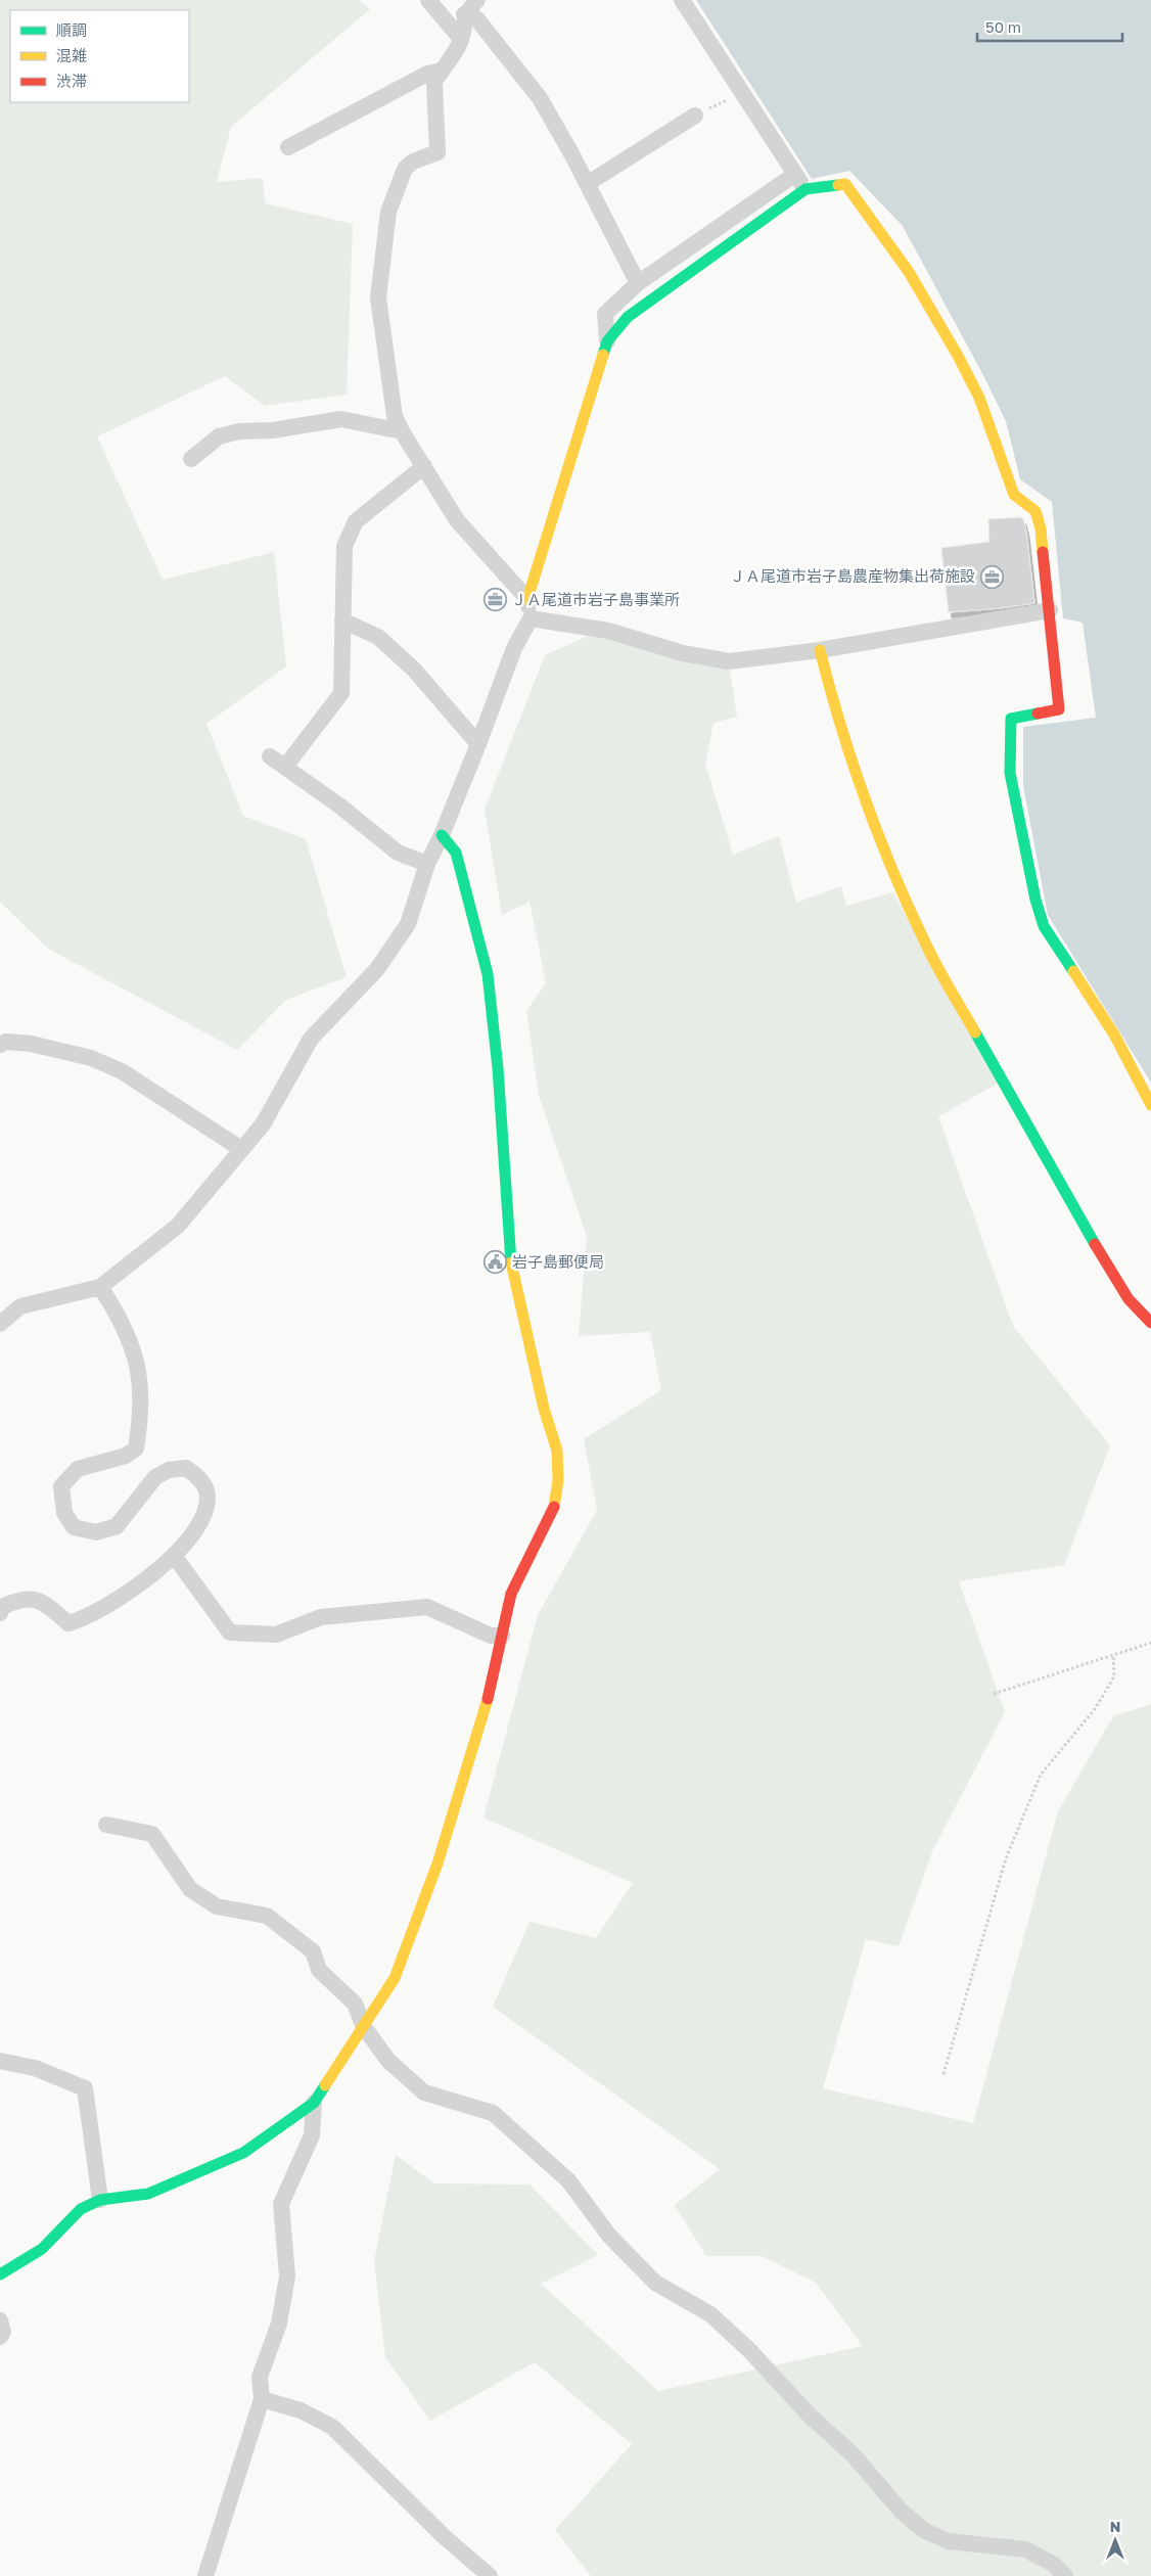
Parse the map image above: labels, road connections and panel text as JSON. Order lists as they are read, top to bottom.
{
  "places": {
    "office": ["ＪＡ尾道市岩子島農産物集出荷施設", "ＪＡ尾道市岩子島事業所"],
    "public building": ["岩子島郵便局"]
  },
  "legend": ["順調", "混雑", "渋滞"],
  "scale_bar": "50 m",
  "north": "top"
}
